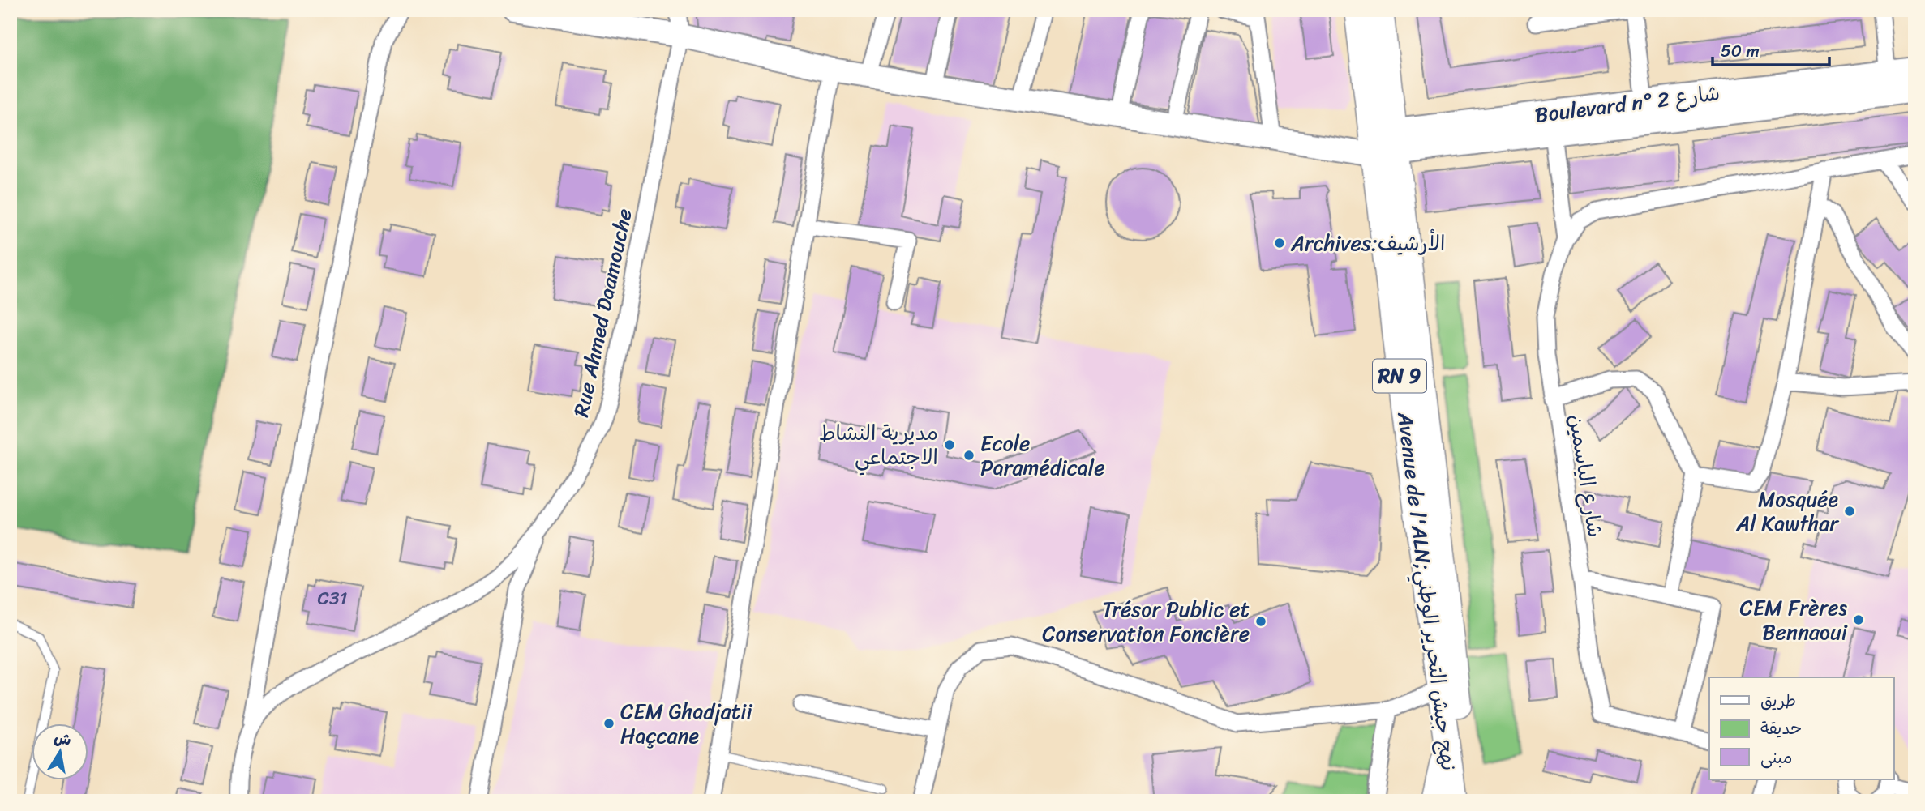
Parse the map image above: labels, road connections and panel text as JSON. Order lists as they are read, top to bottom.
{
  "streets": {
    "main road": ["Boulevard n° شارع 2", "RN 9", "Avenue de l'ALN;نهج جيش التحرير الوطني"],
    "street": ["Rue Ahmed Daamouche", "شارع الياسمين"]
  },
  "crossings": [
    ["Boulevard n° شارع 2", "شارع الياسمين"],
    ["Boulevard n° شارع 2", "Avenue de l'ALN;نهج جيش التحرير الوطني"]
  ],
  "places": [
    "Archives:الأرشيف",
    "مديرية النشاط الاجتماعي",
    "Ecole Paramédicale",
    "Mosquée Al Kawthar",
    "CEM Frères Bennaoui",
    "Trésor Public et Conservation Foncière",
    "CEM Ghadjatii Haçcane"
  ],
  "house_numbers": ["C31"],
  "legend": ["طريق", "حديقة", "مبنى"],
  "scale_bar": "50 m",
  "north": "top"
}
